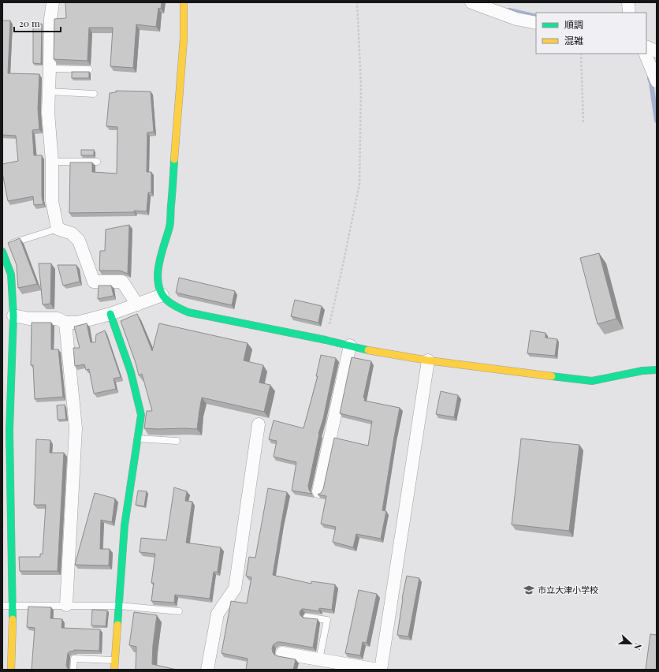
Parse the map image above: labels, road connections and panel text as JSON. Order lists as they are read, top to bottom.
{
  "places": {
    "school or university": ["市立大津小学校"]
  },
  "legend": ["順調", "混雑"],
  "scale_bar": "20 m",
  "north": "right"
}
